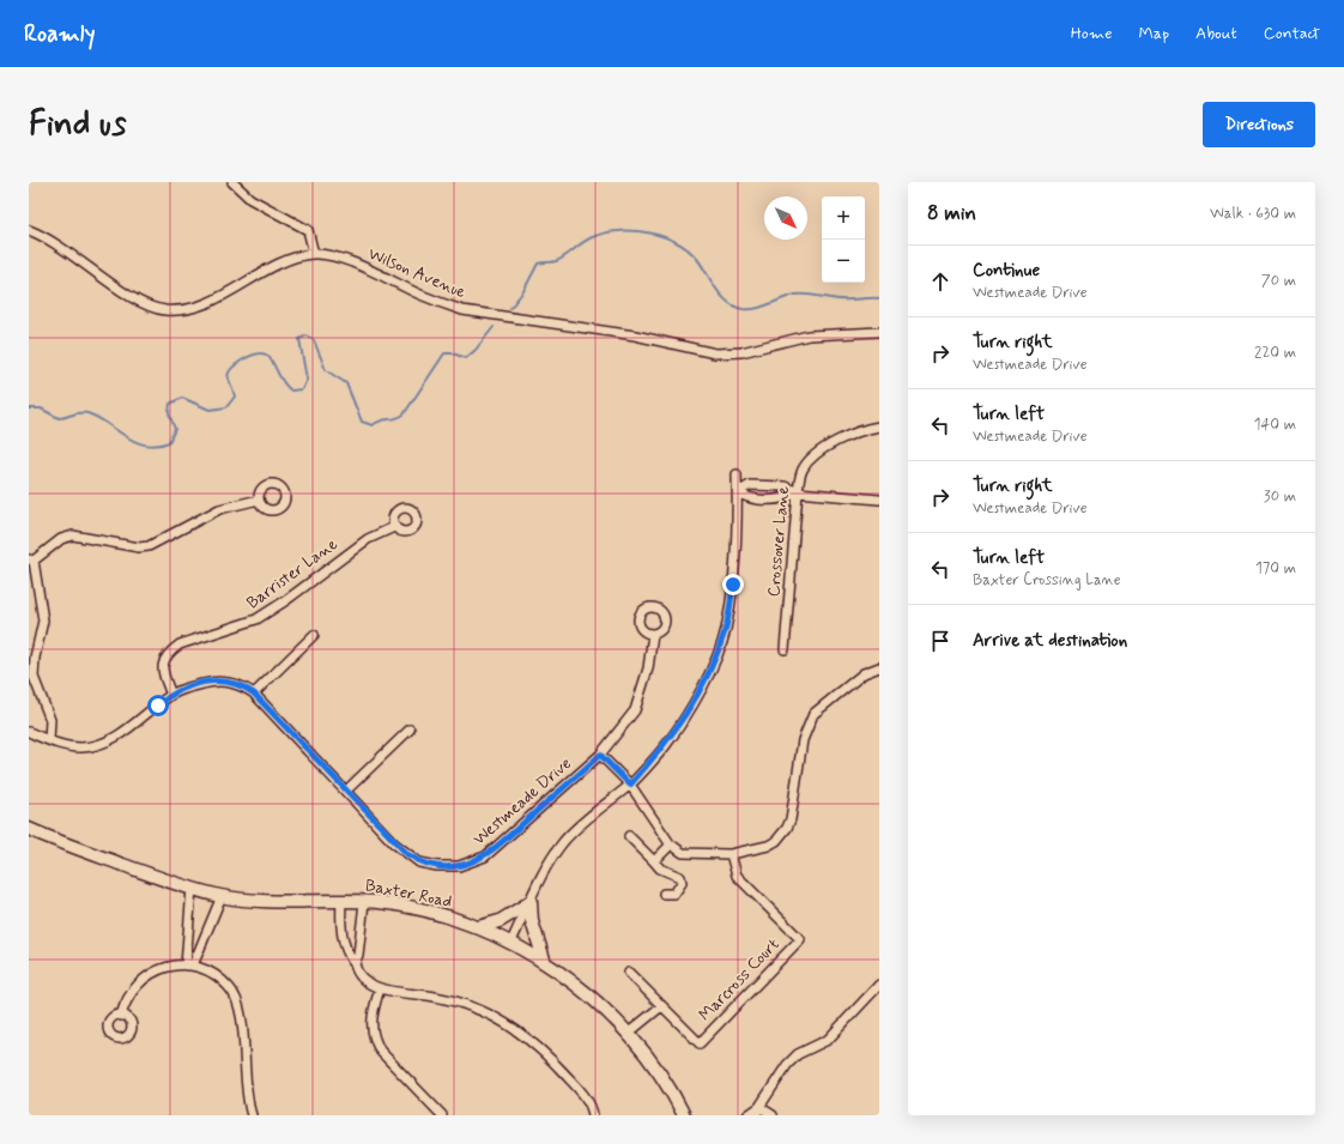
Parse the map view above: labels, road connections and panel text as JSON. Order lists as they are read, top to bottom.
{
  "streets": {
    "main road": ["Baxter Road"],
    "street": [
      "Wilson Avenue",
      "Crossover Lane",
      "Barrister Lane",
      "Westmeade Drive",
      "Marcross Court"
    ]
  },
  "crossings": [
    ["Barrister Lane", "Westmeade Drive"]
  ],
  "north": "bottom right",
  "page": {
    "header": "Roamly",
    "nav": [
      "Home",
      "Map",
      "About",
      "Contact"
    ],
    "buttons": "Directions",
    "title": "Find us",
    "heading": ["8 min", "Walk · 630 m"],
    "map_buttons": ["+", "−"],
    "list": [
      ["Continue", "Westmeade Drive", "70 m"],
      ["Turn right", "Westmeade Drive", "220 m"],
      ["Turn left", "Westmeade Drive", "140 m"],
      ["Turn right", "Westmeade Drive", "30 m"],
      ["Turn left", "Baxter Crossing Lane", "170 m"],
      "Arrive at destination"
    ]
  }
}
